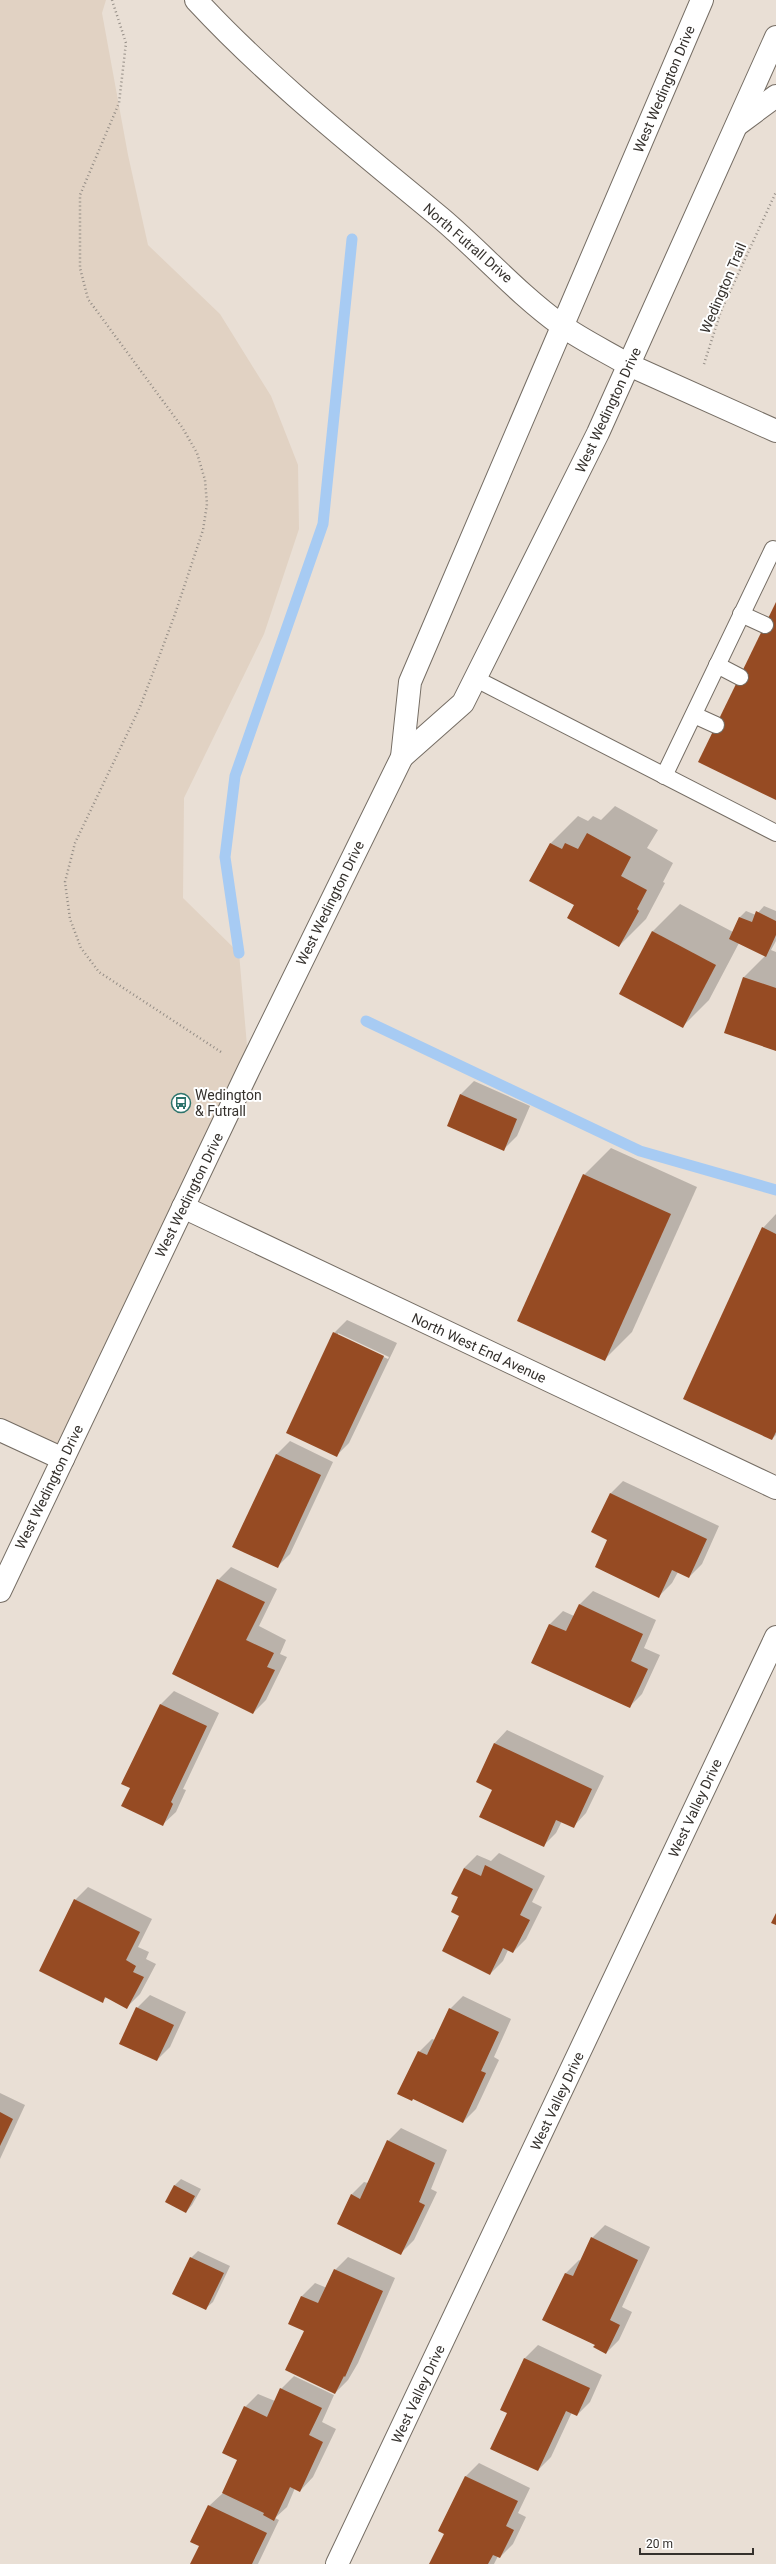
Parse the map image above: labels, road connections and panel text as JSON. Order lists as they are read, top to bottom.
{
  "streets": {
    "main road": [
      "West Wedington Drive",
      "North Futrall Drive",
      "North West End Avenue",
      "West Valley Drive"
    ],
    "path": ["Wedington Trail"]
  },
  "crossings": [
    ["West Wedington Drive", "North Futrall Drive"],
    ["West Wedington Drive", "North West End Avenue"],
    ["North Futrall Drive", "Wedington Trail"]
  ],
  "places": {
    "bus stop": ["Wedington & Futrall"]
  },
  "scale_bar": "20 m"
}
